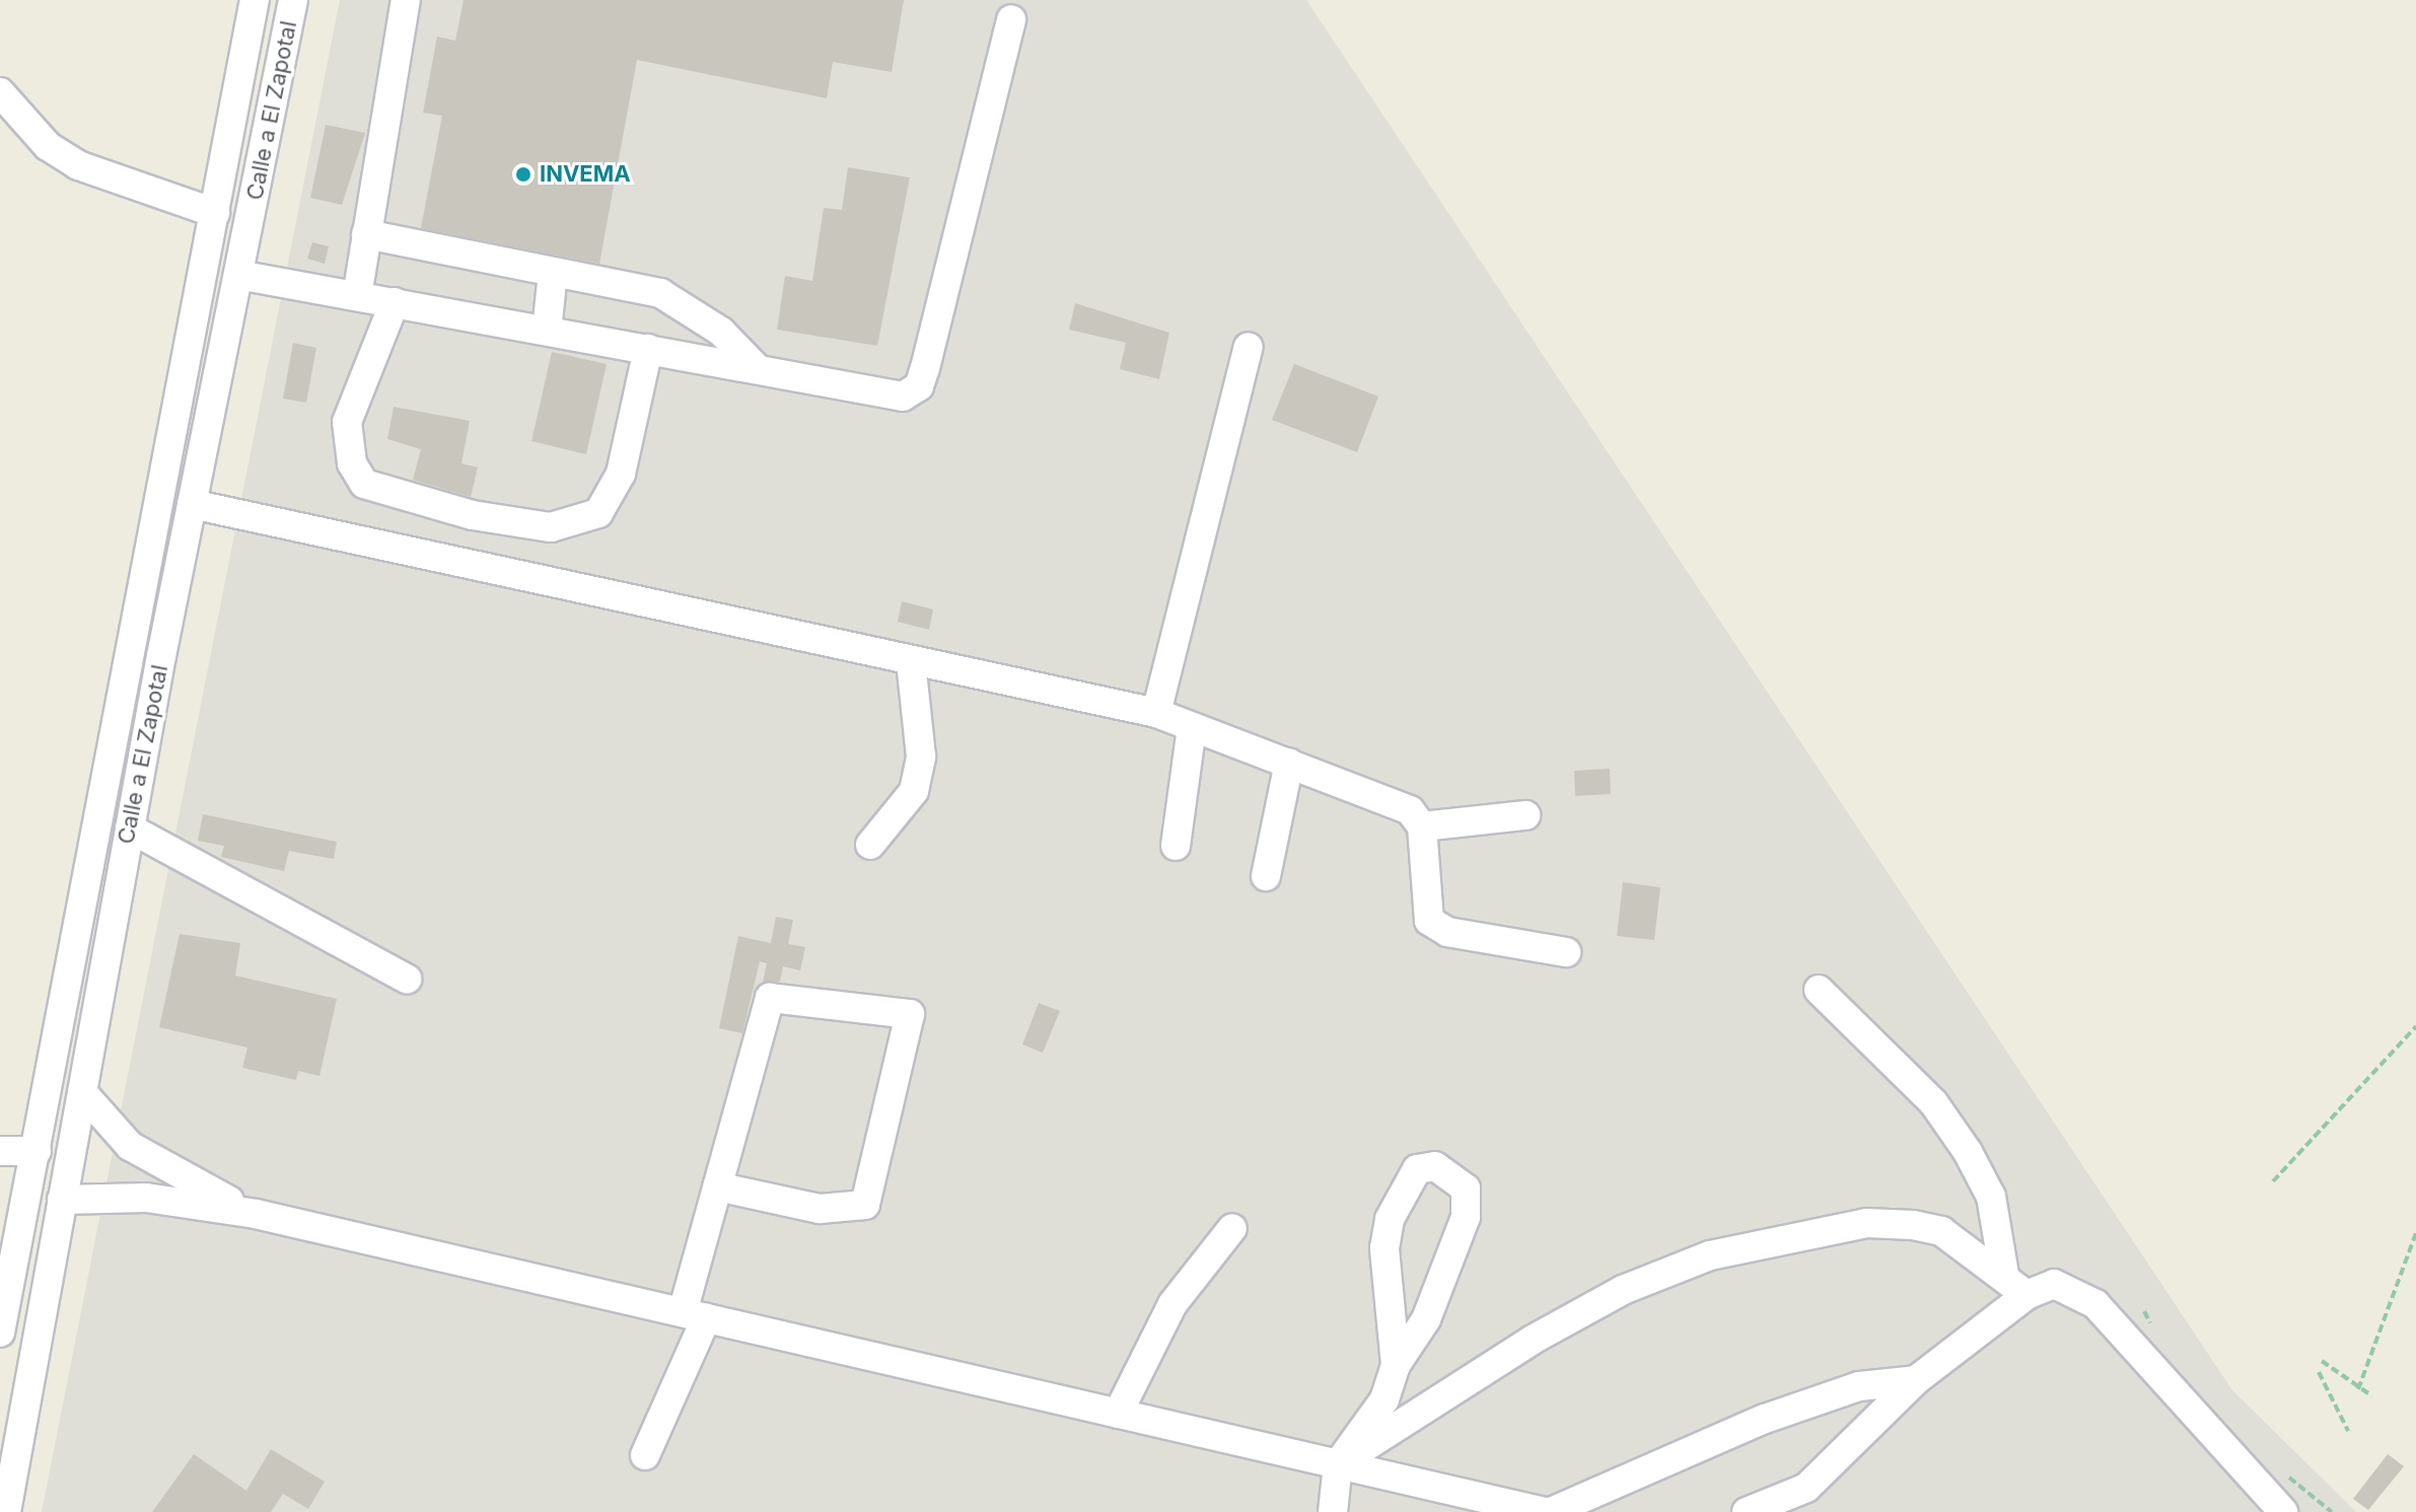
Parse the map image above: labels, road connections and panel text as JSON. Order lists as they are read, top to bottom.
{
  "streets": {
    "street": ["Calle a El Zapotal"]
  },
  "places": ["INVEMA"]
}
